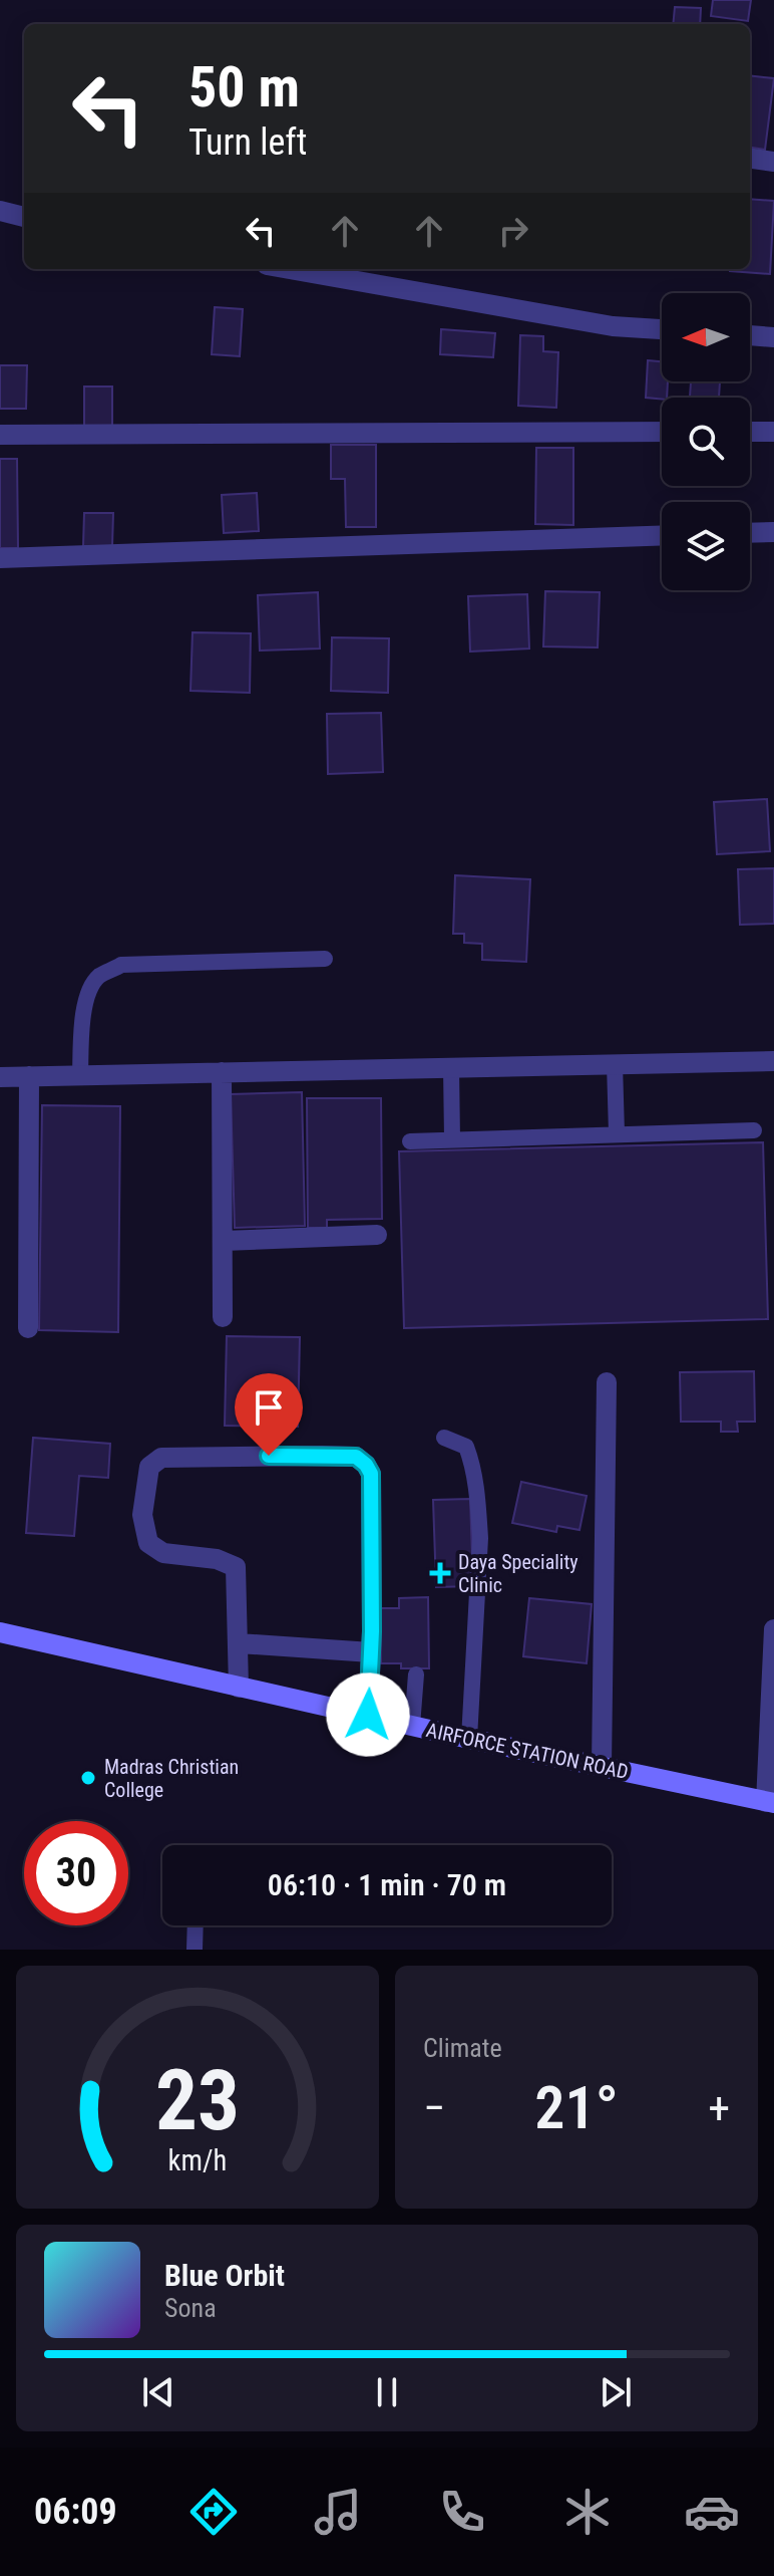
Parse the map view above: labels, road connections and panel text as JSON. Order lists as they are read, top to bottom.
{
  "streets": {
    "street": ["AIRFORCE STATION ROAD"]
  },
  "places": {
    "health": ["Daya Speciality Clinic"],
    "other": ["Madras Christian College"]
  },
  "north": "left",
  "page": {
    "turn": ["50 m", "Turn left"],
    "limit": "30",
    "trip": "06:10 · 1 min · 70 m",
    "tile": "Climate",
    "heat": ["−", "21°", "+"],
    "song": ["Blue Orbit", "Sona"],
    "tabs": "06:09",
    "gauge": ["23", "km/h"]
  }
}
